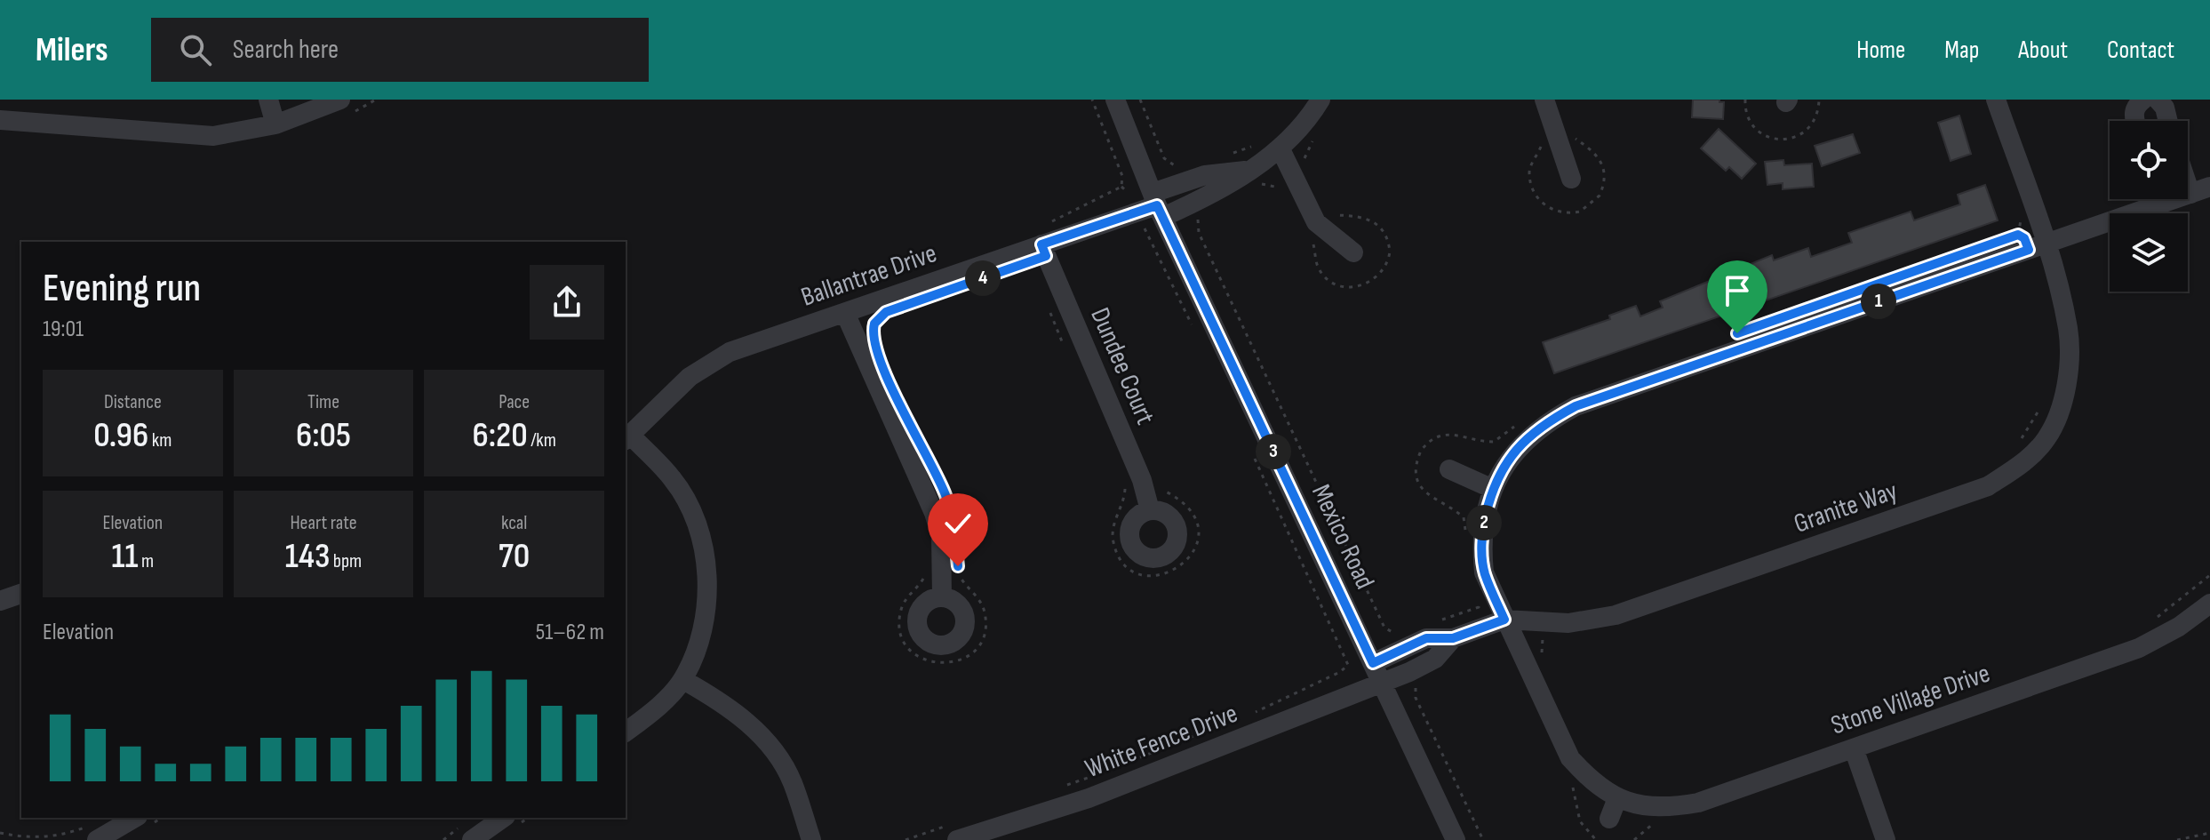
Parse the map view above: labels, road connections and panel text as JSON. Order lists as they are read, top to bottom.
{
  "streets": {
    "street": [
      "Ballantrae Drive",
      "Dundee Court",
      "Granite Way",
      "Mexico Road",
      "Stone Village Drive",
      "White Fence Drive"
    ]
  },
  "crossings": [
    ["Ballantrae Drive", "Dundee Court"],
    ["Ballantrae Drive", "Mexico Road"],
    ["Granite Way", "Mexico Road"],
    ["Granite Way", "Stone Village Drive"],
    ["Granite Way", "White Fence Drive"],
    ["Mexico Road", "White Fence Drive"]
  ],
  "page": {
    "header": "Milers",
    "search": "Search here",
    "nav": [
      "Home",
      "Map",
      "About",
      "Contact"
    ],
    "heading": ["Evening run", "19:01"],
    "pins": [
      "4",
      "1",
      "3",
      "2"
    ],
    "stats": [
      ["Distance", "0.96 km"],
      ["Time", "6:05"],
      ["Pace", "6:20 /km"],
      ["Elevation", "11 m"],
      ["Heart rate", "143 bpm"],
      ["kcal", "70"]
    ],
    "chart": ["Elevation", "51–62 m"]
  }
}
